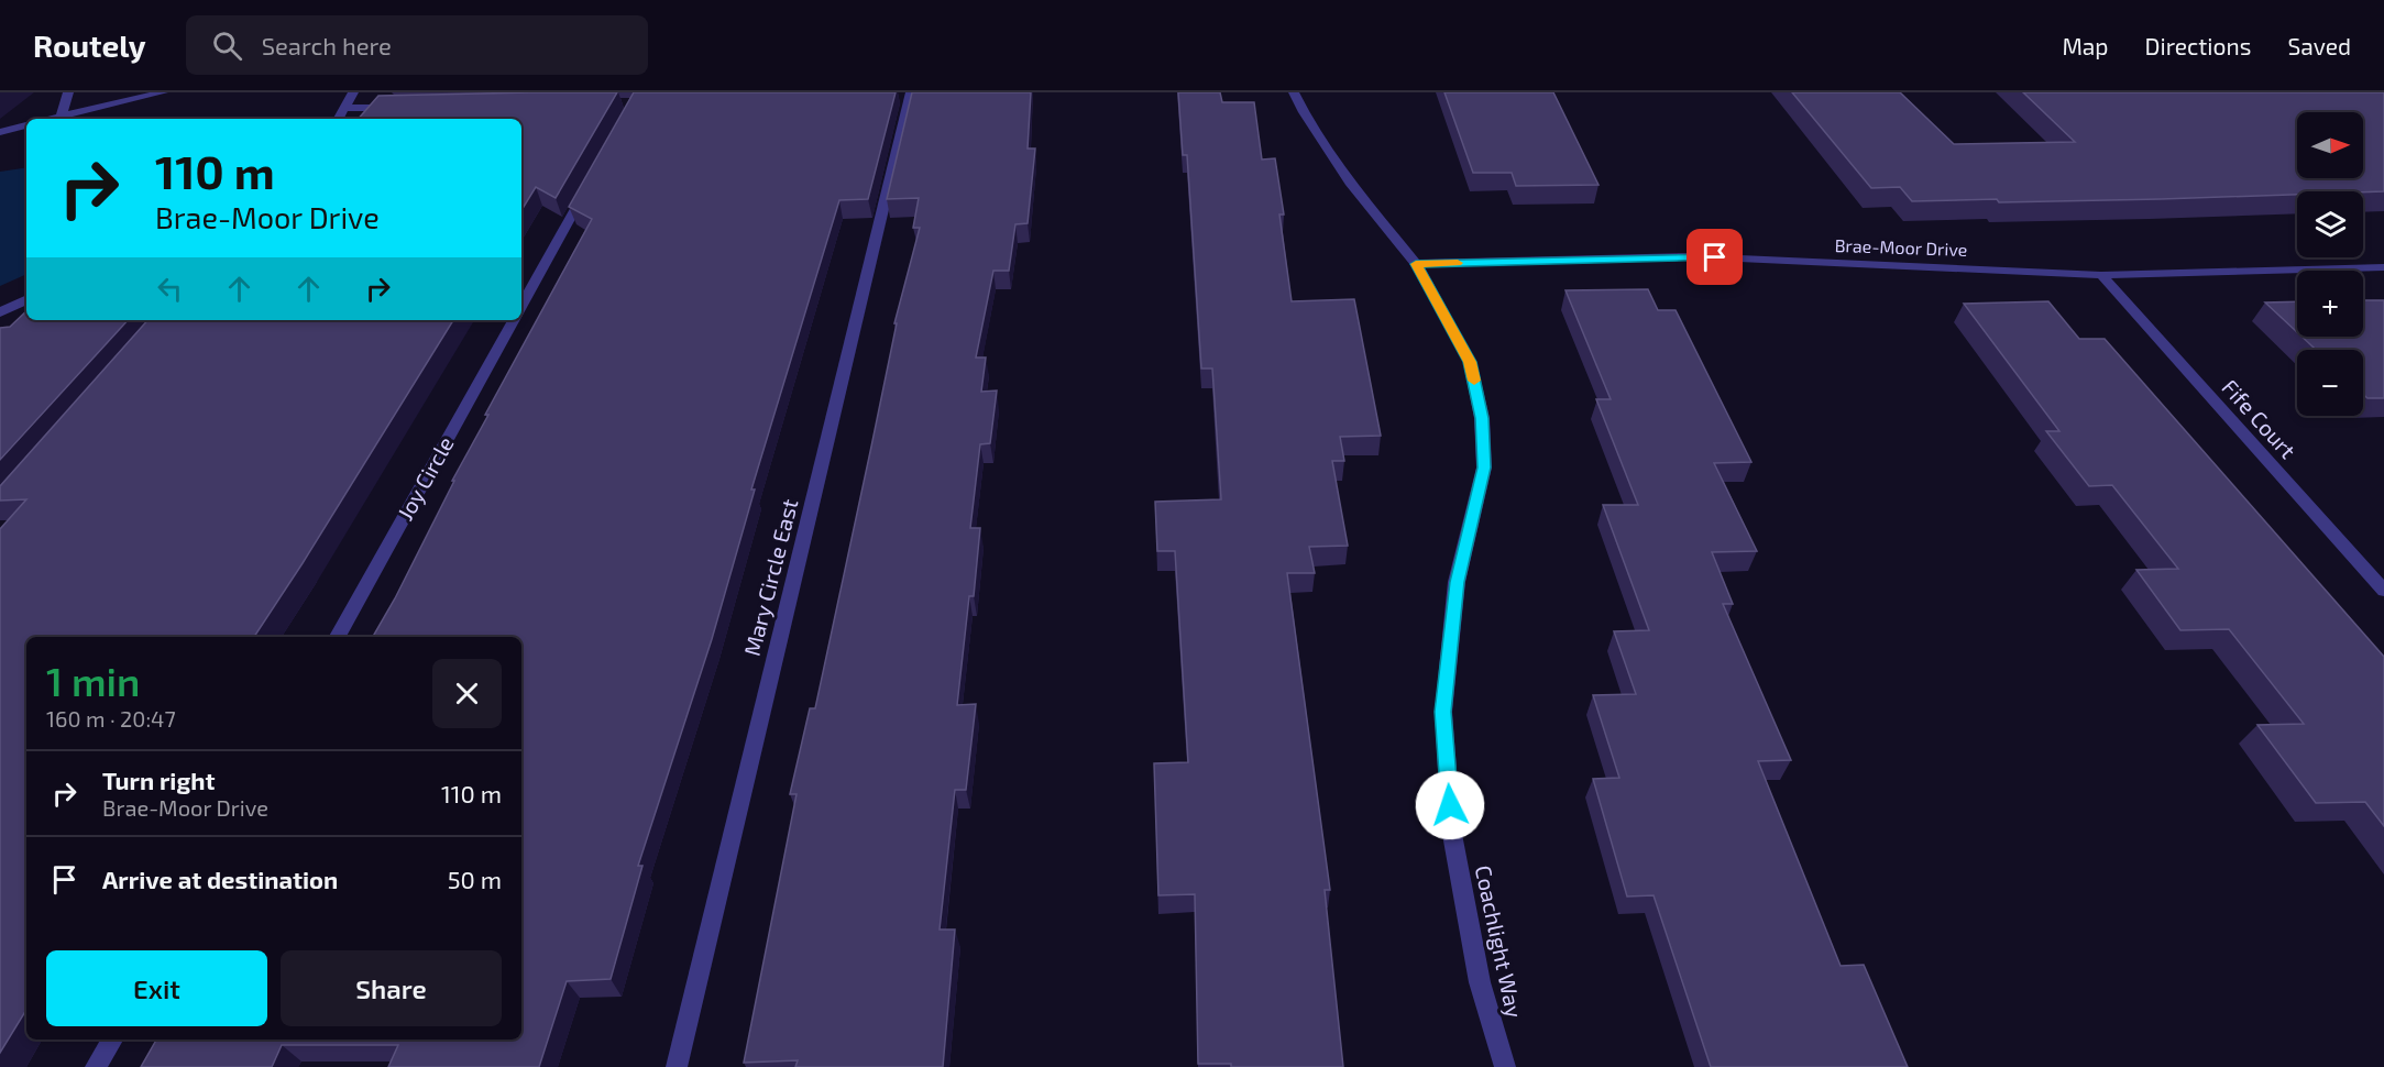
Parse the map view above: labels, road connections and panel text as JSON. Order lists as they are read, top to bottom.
{
  "streets": {
    "street": [
      "Brae-Moor Drive",
      "Fife Court",
      "Joy Circle",
      "Mary Circle East",
      "Coachlight Way"
    ]
  },
  "crossings": [
    ["Brae-Moor Drive", "Fife Court"],
    ["Brae-Moor Drive", "Coachlight Way"]
  ],
  "north": "right",
  "page": {
    "header": "Routely",
    "search": "Search here",
    "nav": ["Map", "Directions", "Saved"],
    "map_buttons": ["+", "−"],
    "turn": ["110 m", "Brae-Moor Drive"],
    "heading": ["1 min", "160 m · 20:47"],
    "list": [
      {
        "name": "Turn right",
        "note": "Brae-Moor Drive",
        "value": "110 m"
      },
      {
        "name": "Arrive at destination",
        "value": "50 m"
      }
    ],
    "buttons": ["Exit", "Share"]
  }
}
